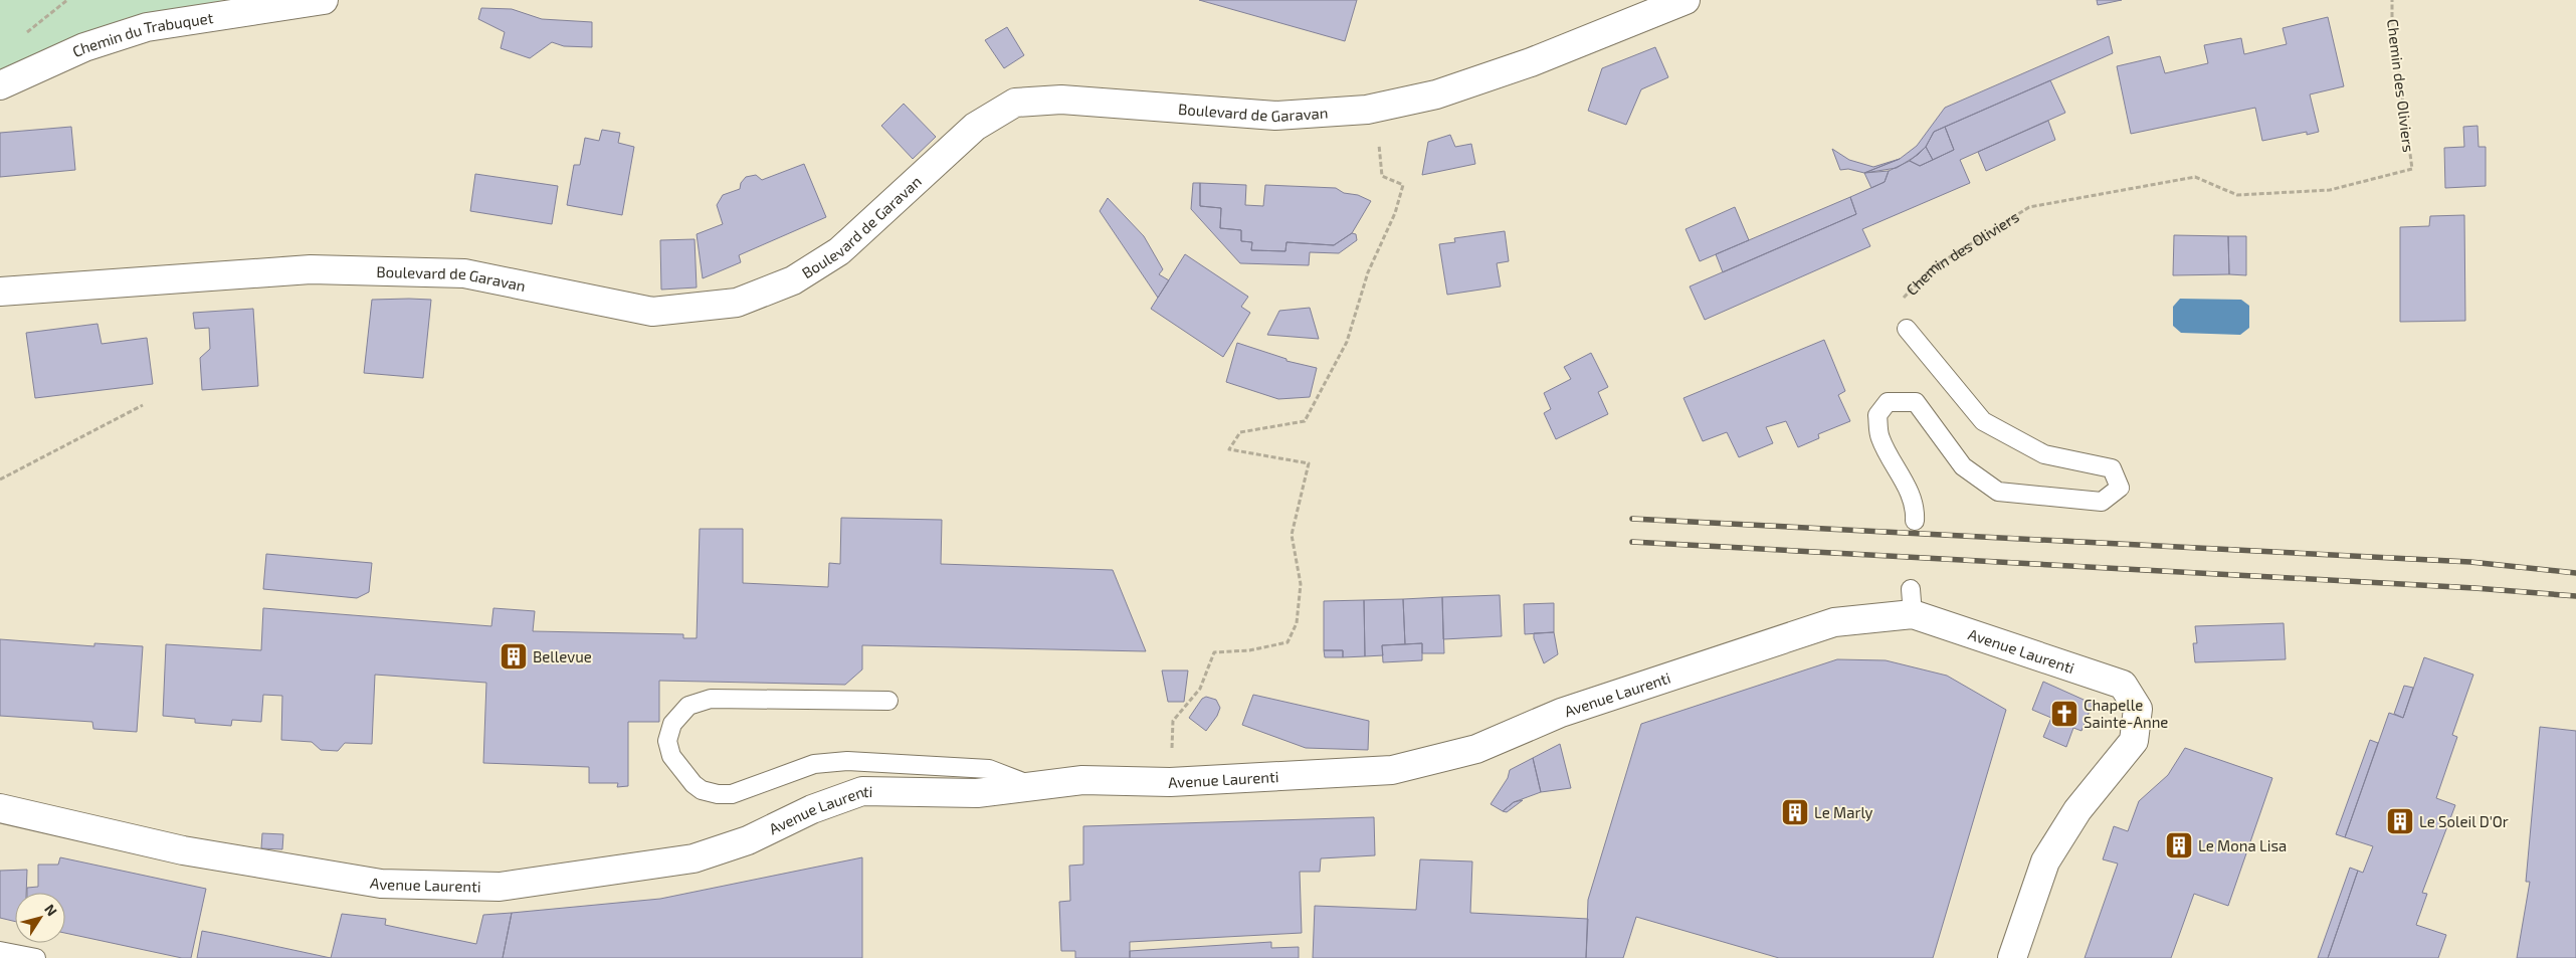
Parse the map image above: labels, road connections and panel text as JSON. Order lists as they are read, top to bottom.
{
  "streets": {
    "street": ["Chemin du Trabuquet", "Boulevard de Garavan", "Avenue Laurenti"],
    "path": ["Chemin des Oliviers"]
  },
  "places": {
    "building": [
      "Bellevue",
      "Le Marly",
      "Le Soleil D'Or",
      "Le Mona Lisa"
    ],
    "church": ["Chapelle Sainte-Anne"]
  },
  "north": "top right"
}
